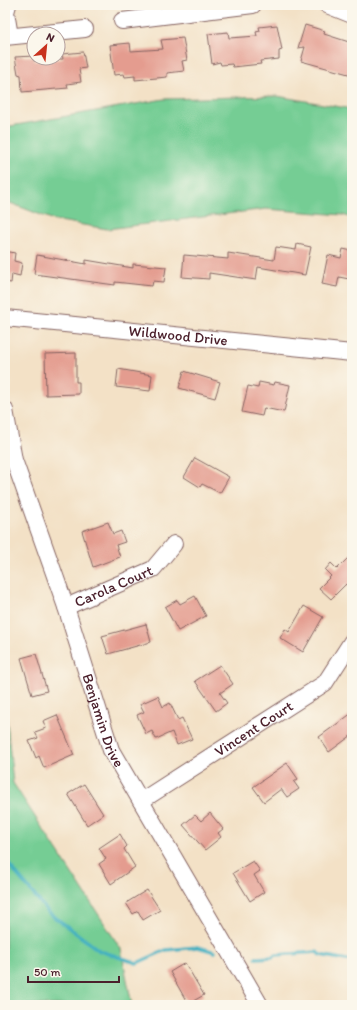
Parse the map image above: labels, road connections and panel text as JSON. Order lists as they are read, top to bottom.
{
  "streets": {
    "street": [
      "Wildwood Drive",
      "Carola Court",
      "Benjamin Drive",
      "Vincent Court"
    ]
  },
  "crossings": [
    ["Carola Court", "Benjamin Drive"],
    ["Benjamin Drive", "Vincent Court"]
  ],
  "scale_bar": "50 m",
  "north": "top right"
}
